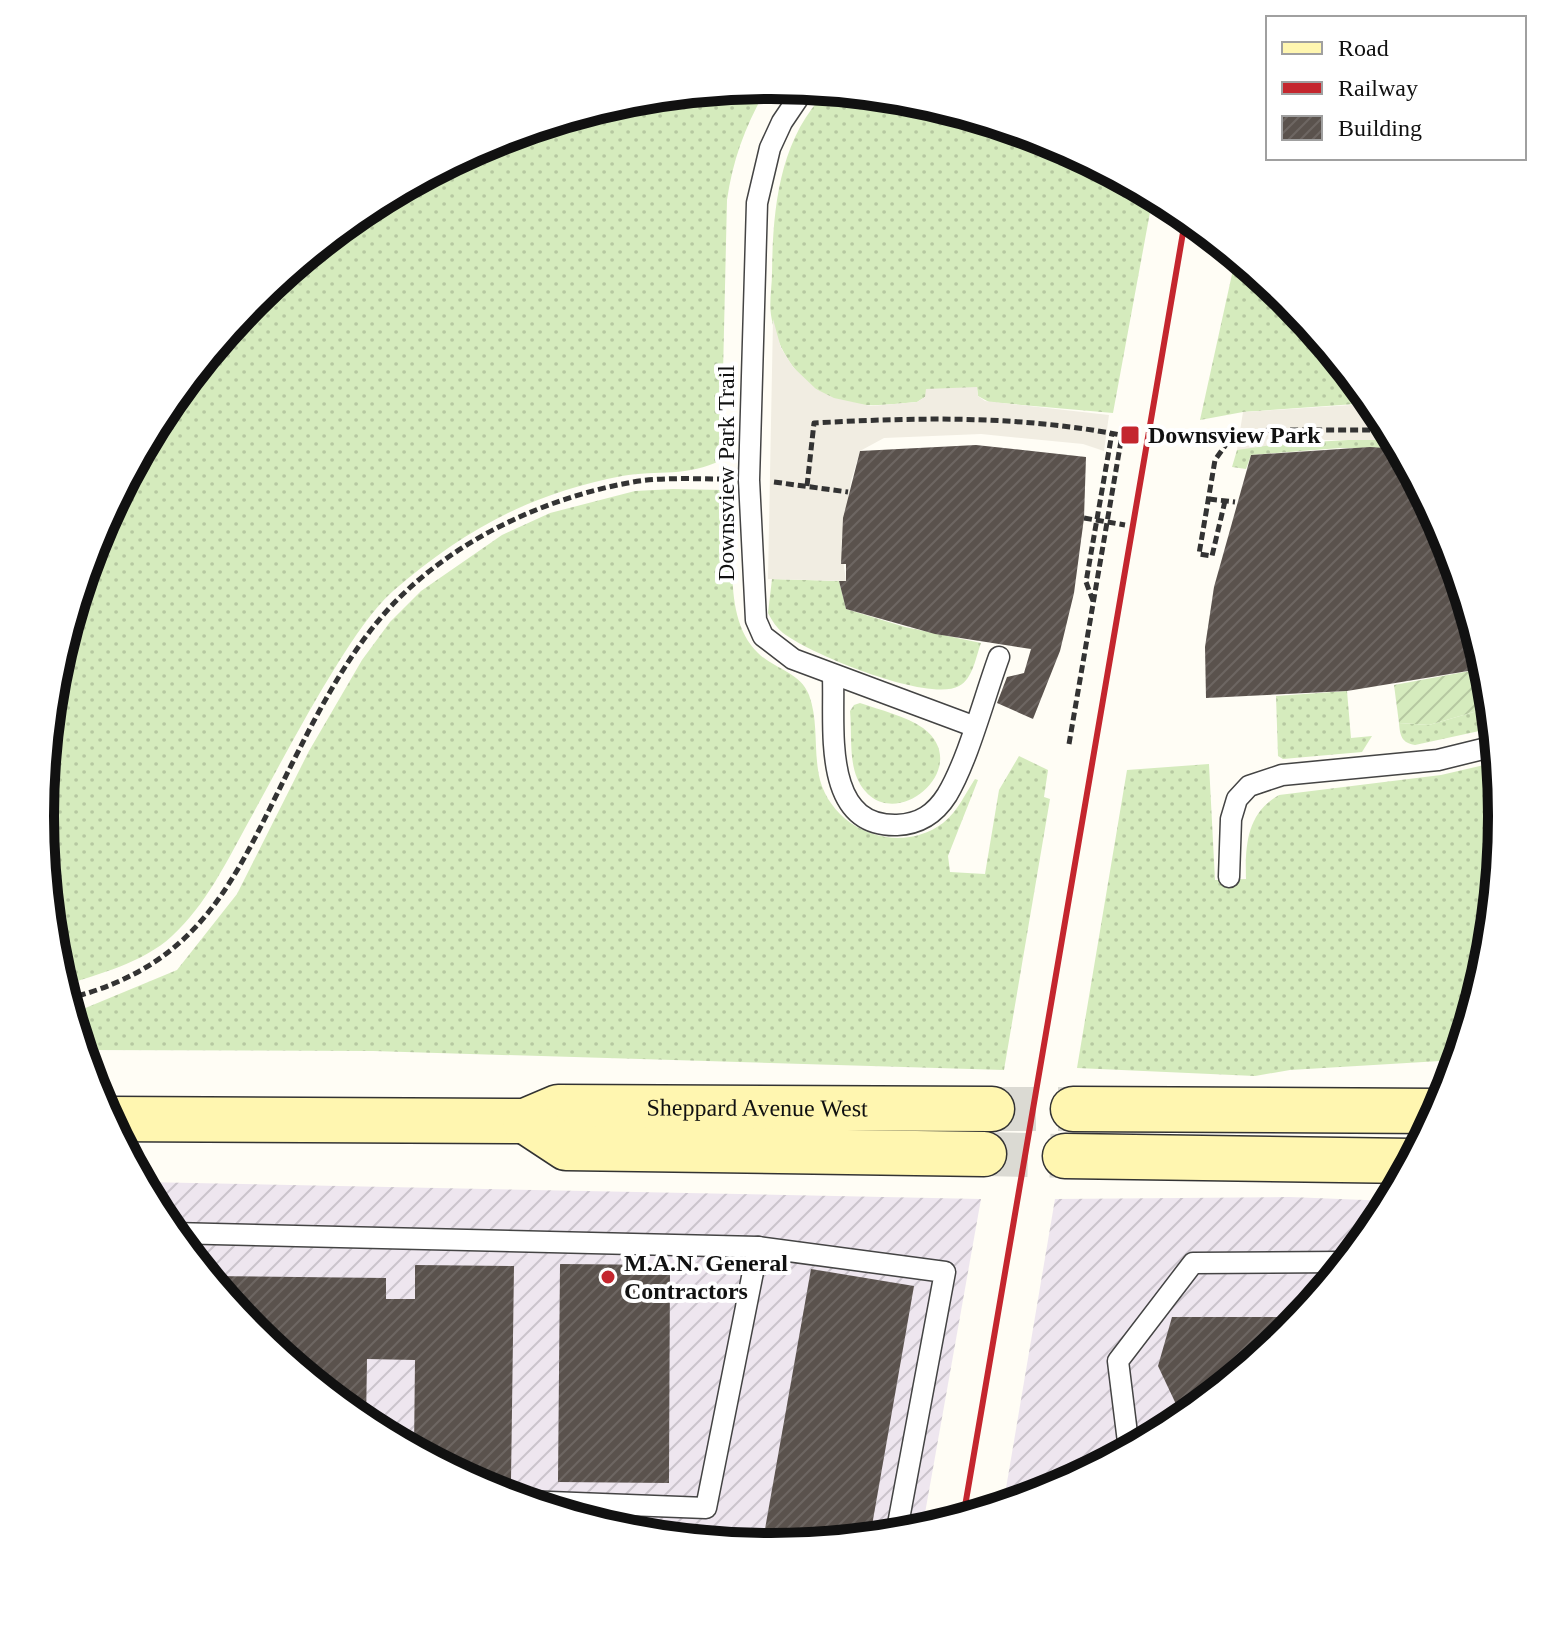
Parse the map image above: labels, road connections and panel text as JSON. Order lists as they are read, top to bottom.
{
  "streets": {
    "main road": ["Sheppard Avenue West"],
    "lane": ["Downsview Park Trail"]
  },
  "places": {
    "transit": ["Downsview Park"],
    "other": ["M.A.N. General Contractors"]
  },
  "legend": ["Road", "Railway", "Building"]
}
